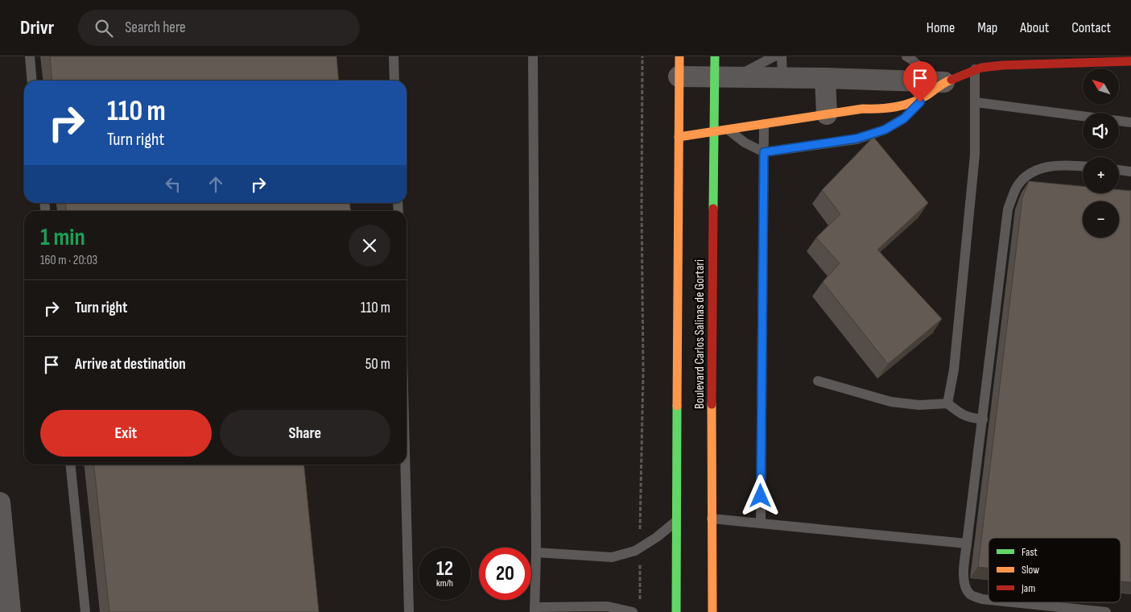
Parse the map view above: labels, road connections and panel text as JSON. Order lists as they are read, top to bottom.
{
  "streets": {
    "main road": ["Boulevard Carlos Salinas de Gortari"]
  },
  "legend": ["Fast", "Slow", "Jam"],
  "north": "top left",
  "page": {
    "header": "Drivr",
    "search": "Search here",
    "nav": [
      "Home",
      "Map",
      "About",
      "Contact"
    ],
    "map_buttons": ["+", "−"],
    "turn": ["110 m", "Turn right"],
    "heading": ["1 min", "160 m · 20:03"],
    "list": [
      {
        "name": "Turn right",
        "value": "110 m"
      },
      {
        "name": "Arrive at destination",
        "value": "50 m"
      }
    ],
    "buttons": ["Exit", "Share"],
    "speed": "12 km/h",
    "limit": "20"
  }
}
